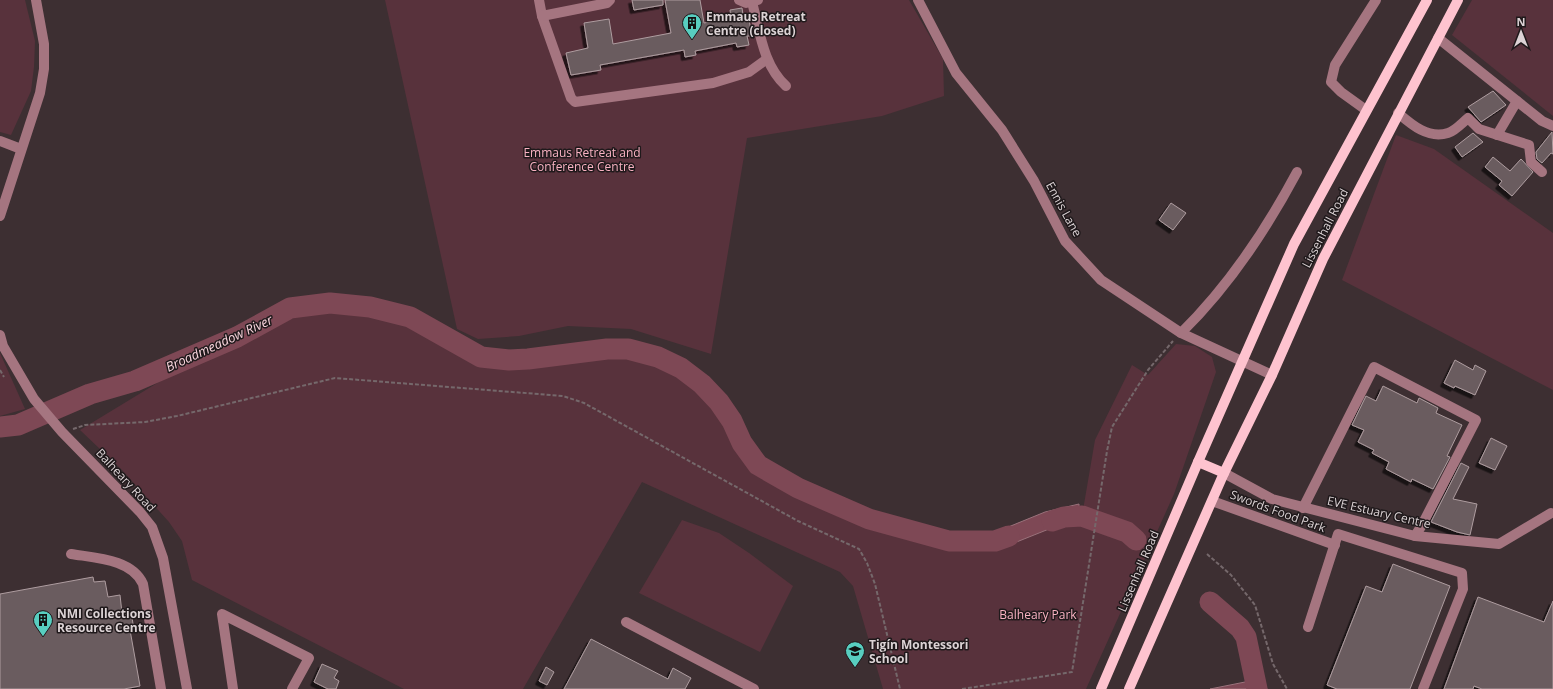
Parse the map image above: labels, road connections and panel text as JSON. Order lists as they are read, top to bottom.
{
  "streets": {
    "main road": ["Lissenhall Road"],
    "street": [
      "Ennis Lane",
      "Balheary Road",
      "Swords Food Park",
      "EVE Estuary Centre"
    ]
  },
  "crossings": [
    ["Ennis Lane", "Lissenhall Road"],
    ["Lissenhall Road", "Swords Food Park"],
    ["Lissenhall Road", "EVE Estuary Centre"]
  ],
  "water": ["Broadmeadow River"],
  "parks": ["Emmaus Retreat and Conference Centre", "Balheary Park"],
  "places": {
    "building": ["Emmaus Retreat Centre (closed)", "NMI Collections Resource Centre"],
    "school or university": ["Tigín Montessori School"]
  },
  "north": "top"
}
